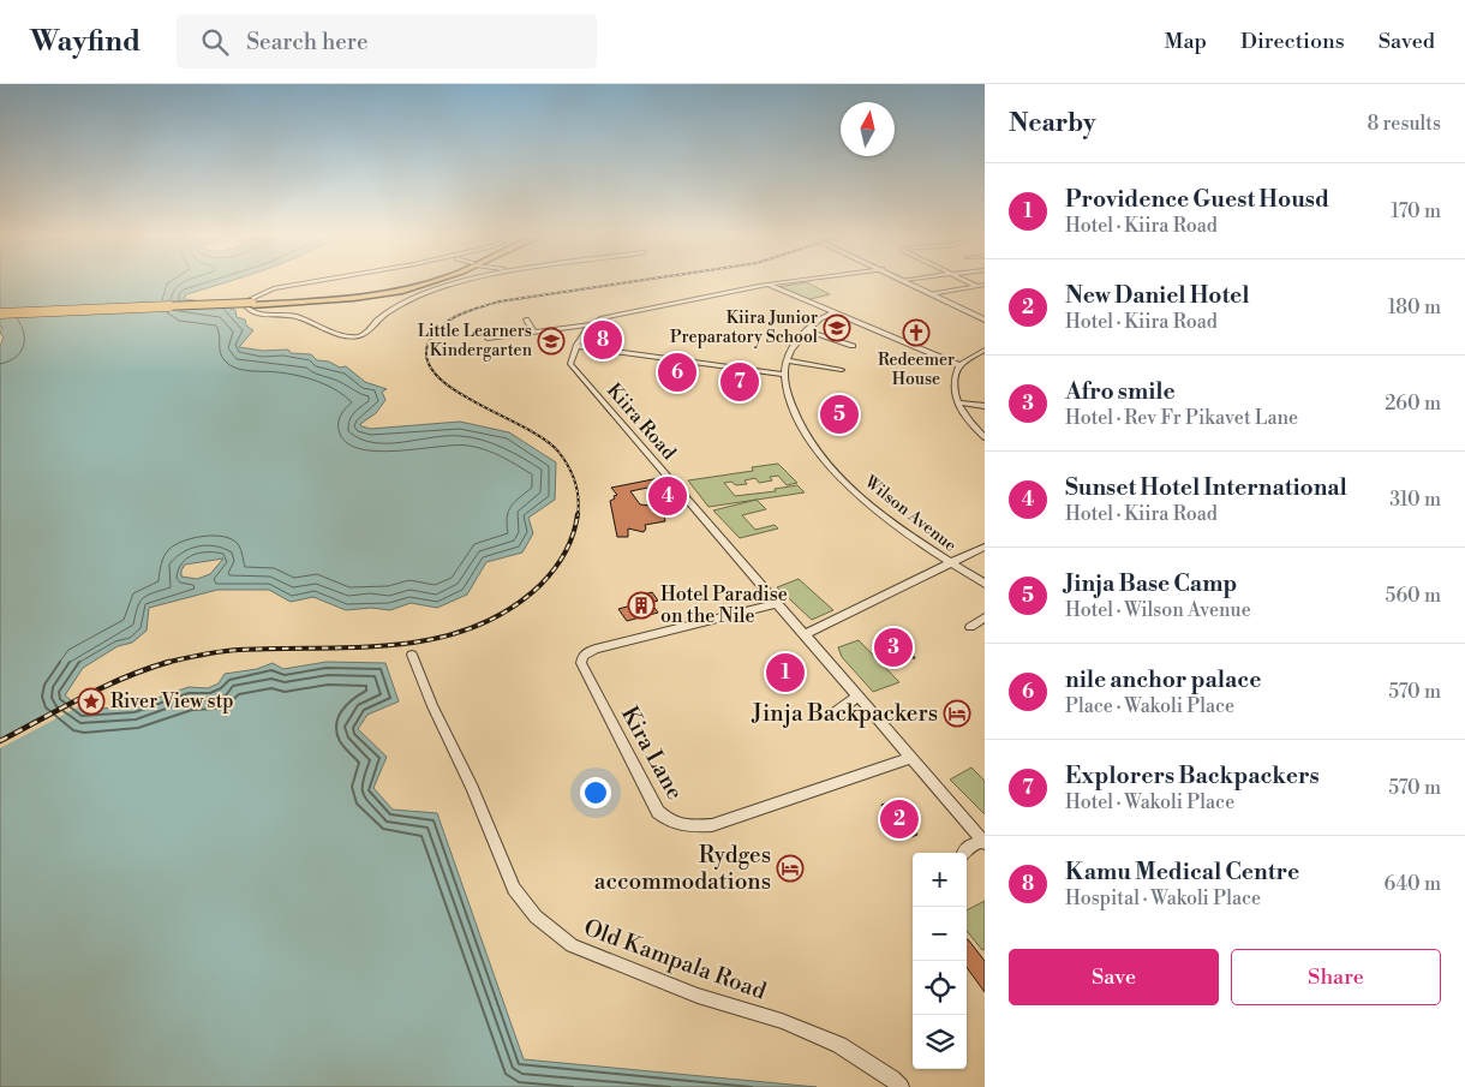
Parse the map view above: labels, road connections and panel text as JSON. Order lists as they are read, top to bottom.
{
  "streets": {
    "street": [
      "Kiira Road",
      "Wilson Avenue",
      "Kira Lane",
      "Old Kampala Road"
    ]
  },
  "crossings": [
    ["Kiira Road", "Kira Lane"]
  ],
  "places": {
    "school or university": ["Kiira Junior Preparatory School", "Little Learners Kindergarten"],
    "church": ["Redeemer House"],
    "building": ["Hotel Paradise on the Nile"],
    "place": ["River View stp"],
    "hotel": ["Jinja Backpackers", "Rydges accommodations"]
  },
  "north": "top",
  "page": {
    "header": "Wayfind",
    "search": "Search here",
    "nav": ["Map", "Directions", "Saved"],
    "heading": ["Nearby", "8 results"],
    "list": [
      {
        "mark": "1",
        "name": "Providence Guest Housd",
        "note": "Hotel · Kiira Road",
        "value": "170 m"
      },
      {
        "mark": "2",
        "name": "New Daniel Hotel",
        "note": "Hotel · Kiira Road",
        "value": "180 m"
      },
      {
        "mark": "3",
        "name": "Afro smile",
        "note": "Hotel · Rev Fr Pikavet Lane",
        "value": "260 m"
      },
      {
        "mark": "4",
        "name": "Sunset Hotel International",
        "note": "Hotel · Kiira Road",
        "value": "310 m"
      },
      {
        "mark": "5",
        "name": "Jinja Base Camp",
        "note": "Hotel · Wilson Avenue",
        "value": "560 m"
      },
      {
        "mark": "6",
        "name": "nile anchor palace",
        "note": "Place · Wakoli Place",
        "value": "570 m"
      },
      {
        "mark": "7",
        "name": "Explorers Backpackers",
        "note": "Hotel · Wakoli Place",
        "value": "570 m"
      },
      {
        "mark": "8",
        "name": "Kamu Medical Centre",
        "note": "Hospital · Wakoli Place",
        "value": "640 m"
      }
    ],
    "pins": [
      "8",
      "6",
      "7",
      "5",
      "4",
      "3",
      "1",
      "2"
    ],
    "map_buttons": ["+", "−"],
    "buttons": ["Save", "Share"]
  }
}
